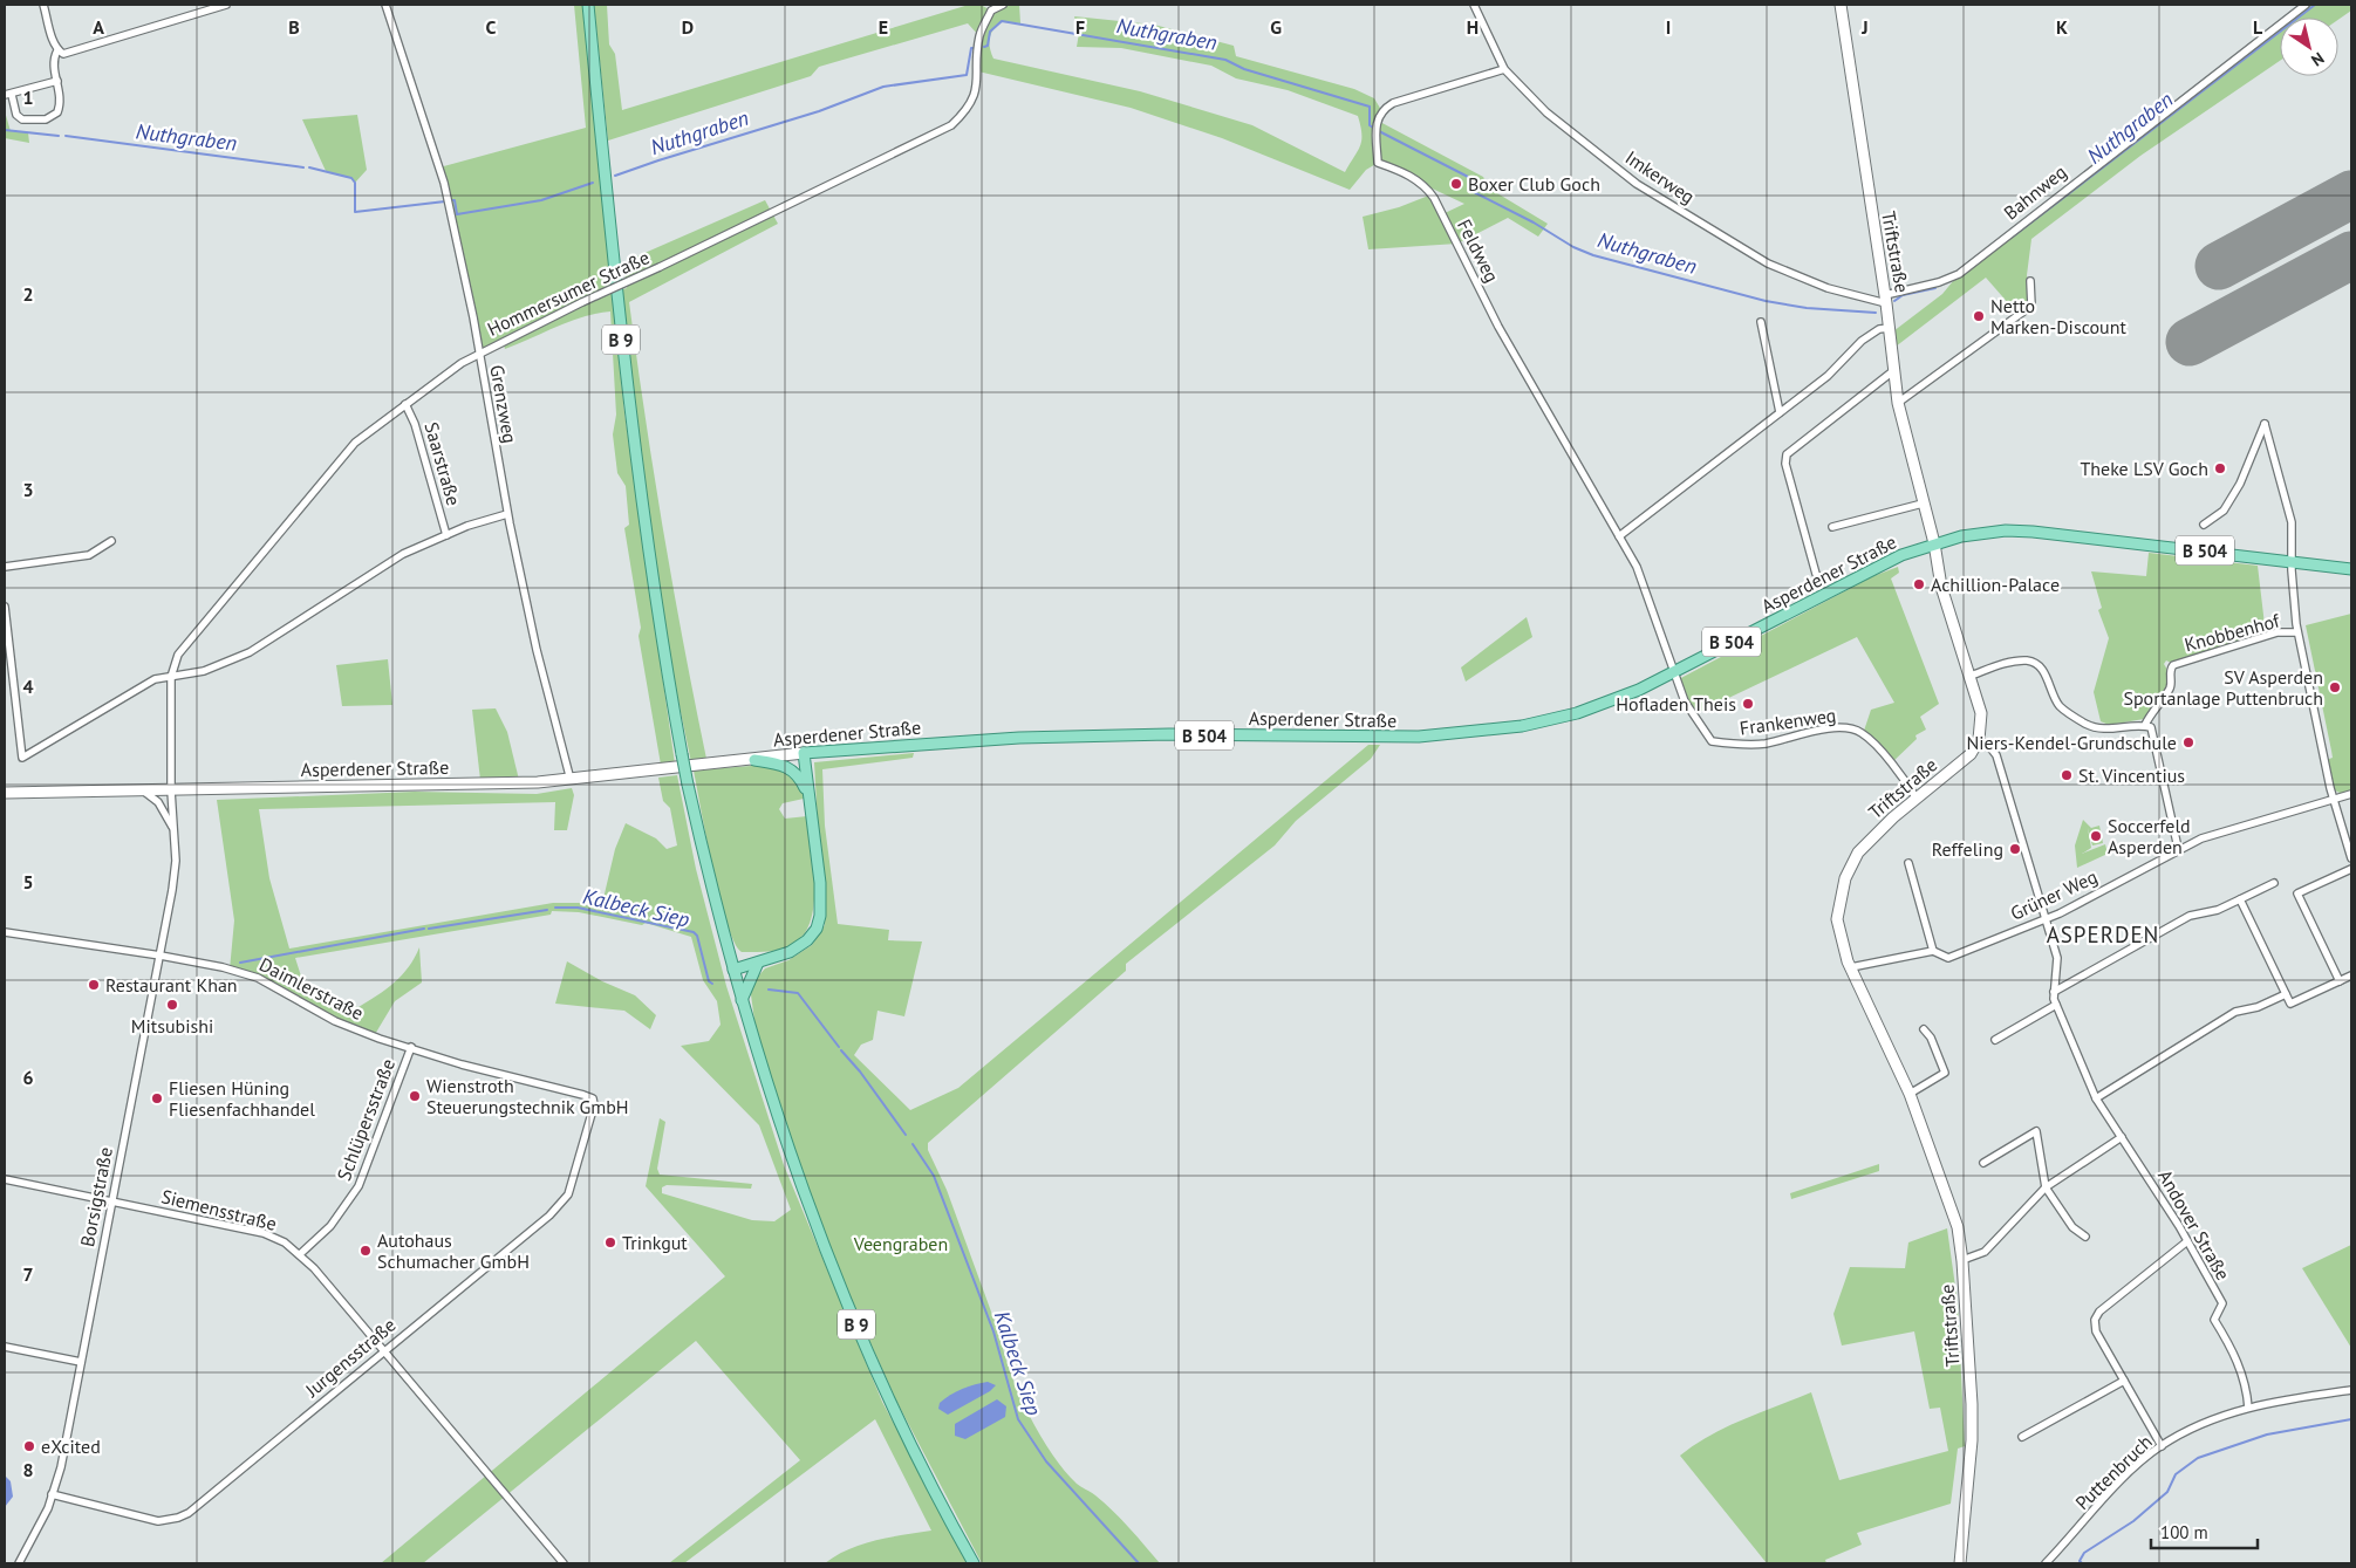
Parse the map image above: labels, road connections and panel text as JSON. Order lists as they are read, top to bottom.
{
  "streets": {
    "main road": ["B 9", "B 504", "Asperdener Straße"],
    "street": [
      "Imkerweg",
      "Bahnweg",
      "Feldweg",
      "Triftstraße",
      "Hommersumer Straße",
      "Grenzweg",
      "Saarstraße",
      "Knobbenhof",
      "Frankenweg",
      "Grüner Weg",
      "Daimlerstraße",
      "Schlüpersstraße",
      "Borsigstraße",
      "Siemensstraße",
      "Andover Straße",
      "Jurgensstraße",
      "Puttenbruch"
    ]
  },
  "crossings": [
    ["Imkerweg", "Bahnweg"],
    ["Imkerweg", "Feldweg"],
    ["Imkerweg", "Triftstraße"],
    ["Bahnweg", "Triftstraße"],
    ["Feldweg", "Asperdener Straße"],
    ["Feldweg", "Frankenweg"],
    ["Triftstraße", "Asperdener Straße"],
    ["Triftstraße", "Frankenweg"],
    ["Triftstraße", "Grüner Weg"],
    ["Triftstraße", "Andover Straße"],
    ["Hommersumer Straße", "Grenzweg"],
    ["Hommersumer Straße", "Saarstraße"],
    ["Hommersumer Straße", "Asperdener Straße"],
    ["Hommersumer Straße", "Borsigstraße"],
    ["Grenzweg", "Asperdener Straße"],
    ["Asperdener Straße", "Frankenweg"],
    ["Asperdener Straße", "Borsigstraße"],
    ["Grüner Weg", "Andover Straße"],
    ["Daimlerstraße", "Schlüpersstraße"],
    ["Daimlerstraße", "Borsigstraße"],
    ["Daimlerstraße", "Jurgensstraße"],
    ["Schlüpersstraße", "Siemensstraße"],
    ["Borsigstraße", "Siemensstraße"],
    ["Borsigstraße", "Jurgensstraße"],
    ["Siemensstraße", "Jurgensstraße"],
    ["Andover Straße", "Puttenbruch"]
  ],
  "districts": ["ASPERDEN"],
  "water": ["Nuthgraben", "Kalbeck Siep"],
  "parks": ["Veengraben"],
  "places": [
    "Boxer Club Goch",
    "Netto Marken-Discount",
    "Theke LSV Goch",
    "Achillion-Palace",
    "SV Asperden Sportanlage Puttenbruch",
    "Hofladen Theis",
    "Niers-Kendel-Grundschule",
    "St. Vincentius",
    "Soccerfeld Asperden",
    "Reffeling",
    "Restaurant Khan",
    "Mitsubishi",
    "Wienstroth Steuerungstechnik GmbH",
    "Fliesen Hüning Fliesenfachhandel",
    "Trinkgut",
    "Autohaus Schumacher GmbH",
    "eXcited"
  ],
  "scale_bar": "100 m",
  "north": "bottom right",
  "grid": {
    "columns": [
      "A",
      "B",
      "C",
      "D",
      "E",
      "F",
      "G",
      "H",
      "I",
      "J",
      "K",
      "L"
    ],
    "rows": [
      "1",
      "2",
      "3",
      "4",
      "5",
      "6",
      "7",
      "8"
    ]
  }
}
